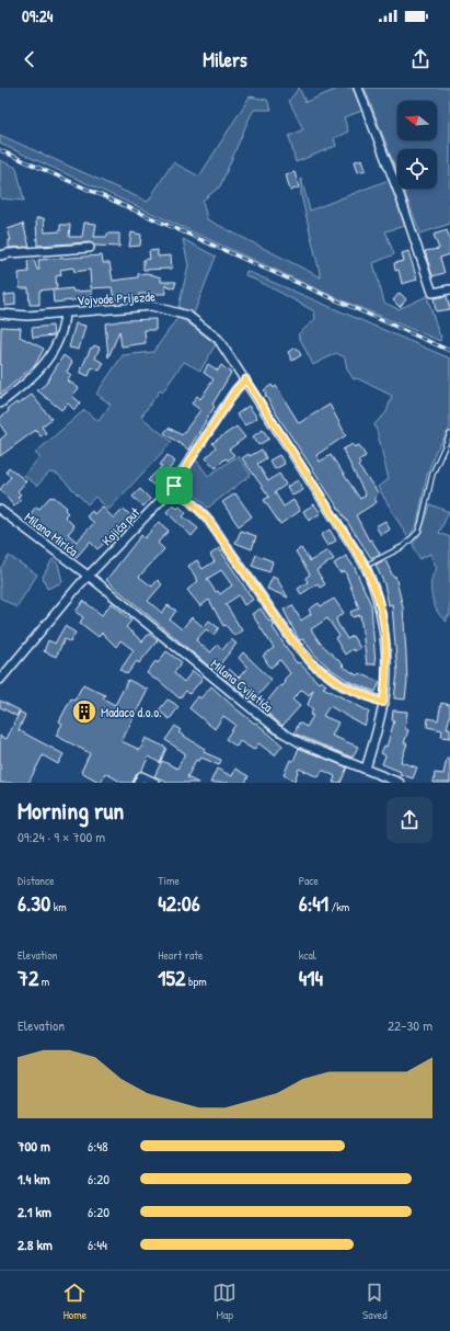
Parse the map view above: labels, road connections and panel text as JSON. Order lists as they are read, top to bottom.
{
  "streets": {
    "street": [
      "Vojvode Prijezde",
      "Kojića put",
      "Milana Mirića",
      "Milana Cvijetića"
    ]
  },
  "crossings": [
    ["Vojvode Prijezde", "Kojića put"],
    ["Vojvode Prijezde", "Milana Cvijetića"],
    ["Kojića put", "Milana Mirića"],
    ["Kojića put", "Milana Cvijetića"],
    ["Milana Mirića", "Milana Cvijetića"]
  ],
  "places": {
    "building": ["Madaco d.o.o."]
  },
  "north": "left",
  "page": {
    "status": "09:24",
    "header": "Milers",
    "heading": ["Morning run", "09:24 · 9 × 700 m"],
    "stats": [
      ["Distance", "6.30 km"],
      ["Time", "42:06"],
      ["Pace", "6:41 /km"],
      ["Elevation", "72 m"],
      ["Heart rate", "152 bpm"],
      ["kcal", "414"]
    ],
    "chart": ["Elevation", "22–30 m"],
    "list": [
      {
        "name": "700 m",
        "note": "6:48"
      },
      {
        "name": "1.4 km",
        "note": "6:20"
      },
      {
        "name": "2.1 km",
        "note": "6:20"
      },
      {
        "name": "2.8 km",
        "note": "6:44"
      }
    ],
    "tabs": ["Home", "Map", "Saved"]
  }
}
